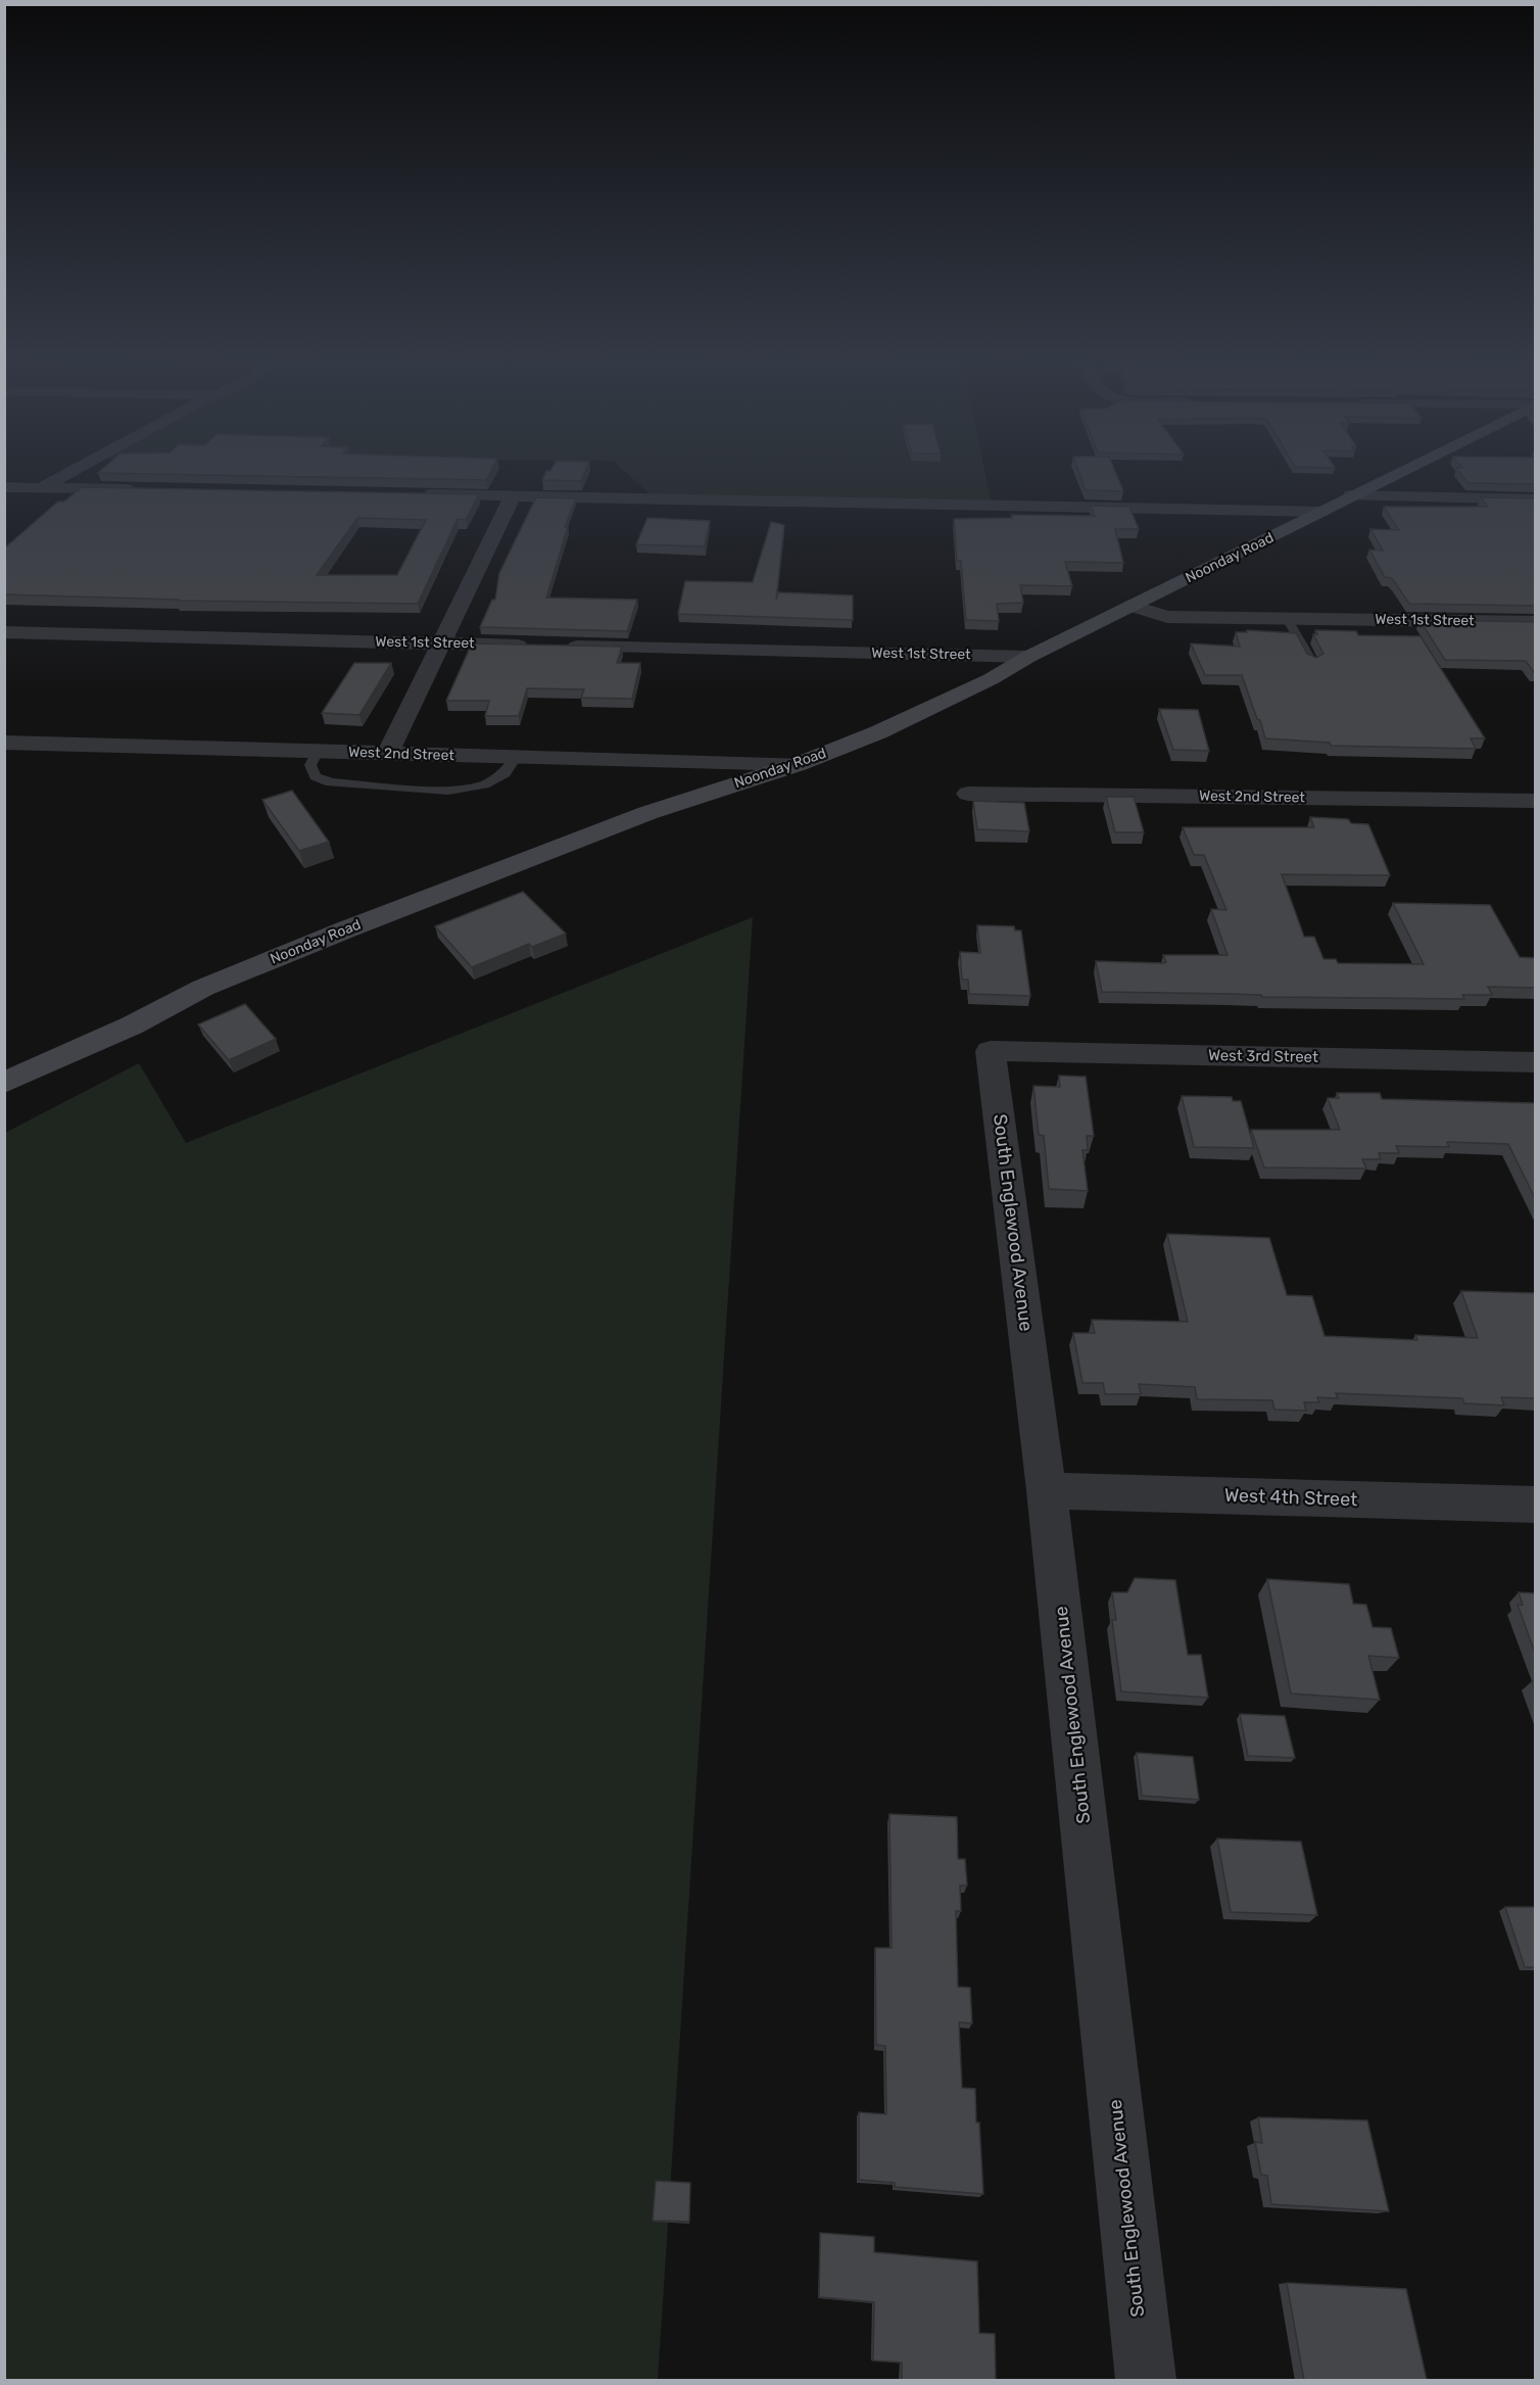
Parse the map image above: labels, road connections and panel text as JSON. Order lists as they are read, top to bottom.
{
  "streets": {
    "street": [
      "Noonday Road",
      "West 1st Street",
      "West 2nd Street",
      "West 3rd Street",
      "South Englewood Avenue",
      "West 4th Street"
    ]
  },
  "crossings": [
    ["Noonday Road", "West 1st Street"],
    ["Noonday Road", "West 2nd Street"],
    ["West 3rd Street", "South Englewood Avenue"],
    ["South Englewood Avenue", "West 4th Street"]
  ]
}
